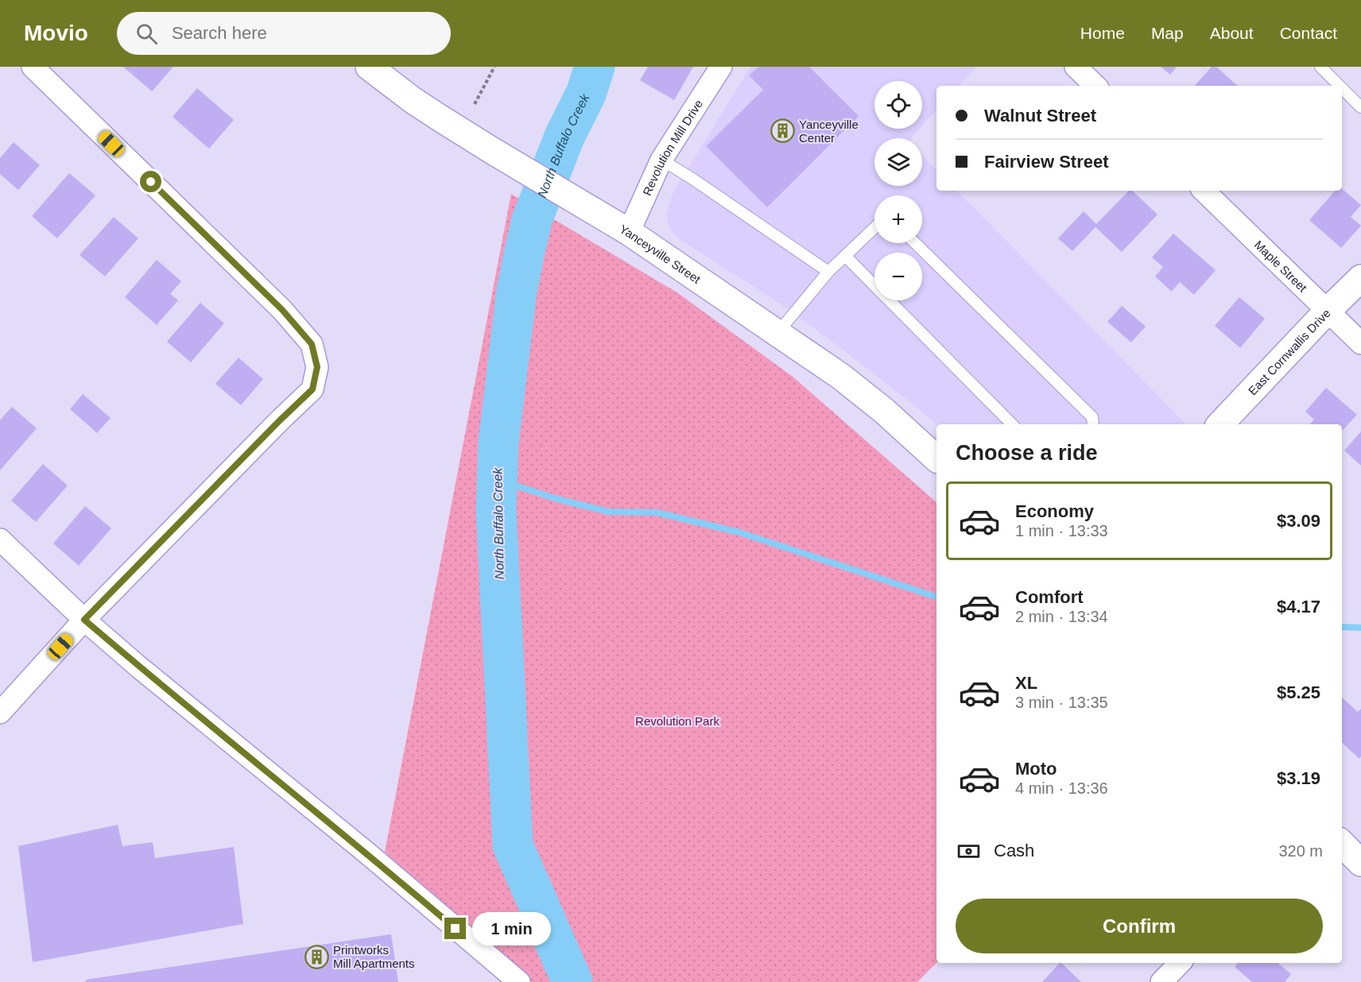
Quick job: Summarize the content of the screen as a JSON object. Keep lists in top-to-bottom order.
{
  "streets": {
    "main road": ["Yanceyville Street", "East Cornwallis Drive"],
    "street": ["Revolution Mill Drive", "Maple Street"]
  },
  "crossings": [
    ["Revolution Mill Drive", "Yanceyville Street"],
    ["Maple Street", "East Cornwallis Drive"]
  ],
  "water": ["North Buffalo Creek"],
  "parks": ["Revolution Park"],
  "places": {
    "building": ["Yanceyville Center", "Printworks Mill Apartments"]
  },
  "page": {
    "header": "Movio",
    "search": "Search here",
    "nav": [
      "Home",
      "Map",
      "About",
      "Contact"
    ],
    "map_buttons": ["+", "−"],
    "banner": ["Walnut Street", "Fairview Street"],
    "heading": "Choose a ride",
    "list": [
      {
        "name": "Economy",
        "note": "1 min · 13:33",
        "value": "$3.09"
      },
      {
        "name": "Comfort",
        "note": "2 min · 13:34",
        "value": "$4.17"
      },
      {
        "name": "XL",
        "note": "3 min · 13:35",
        "value": "$5.25"
      },
      {
        "name": "Moto",
        "note": "4 min · 13:36",
        "value": "$3.19"
      }
    ],
    "pay": ["Cash", "320 m"],
    "buttons": "Confirm",
    "bubble": "1 min"
  }
}
